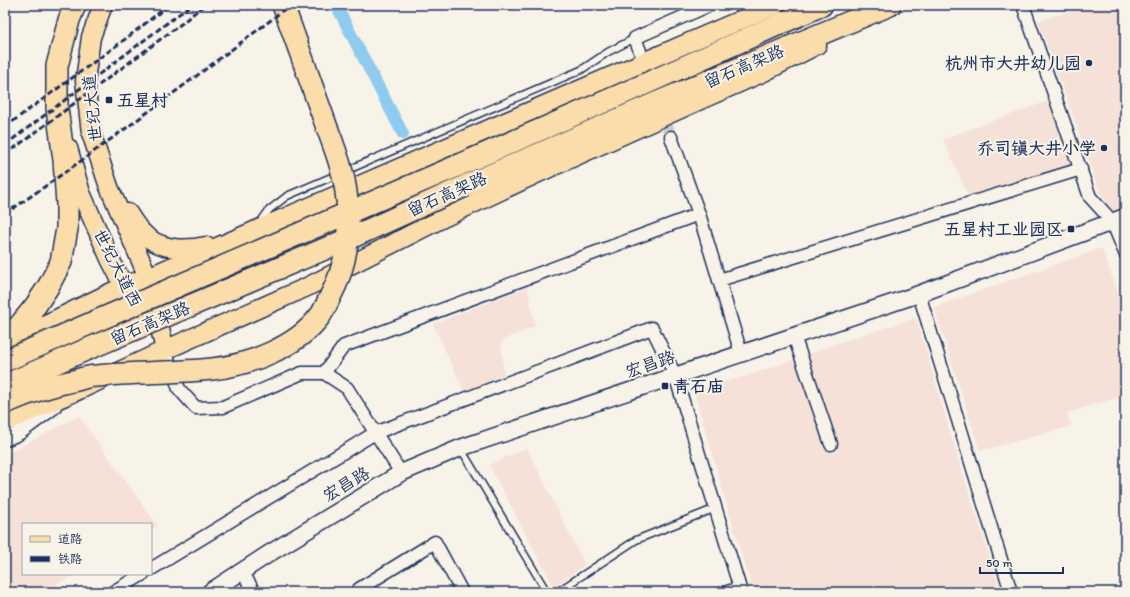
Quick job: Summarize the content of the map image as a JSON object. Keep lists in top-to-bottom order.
{
  "streets": {
    "highway": ["留石高架路"],
    "main road": ["世纪大道", "世纪大道西"],
    "street": ["宏昌路"]
  },
  "crossings": [
    ["世纪大道", "世纪大道西"]
  ],
  "places": {
    "other": ["杭州市大井幼儿园", "乔司镇大井小学"],
    "transit": ["五星村", "五星村工业园区", "青石庙"]
  },
  "legend": ["道路", "铁路"],
  "scale_bar": "50 m"
}
